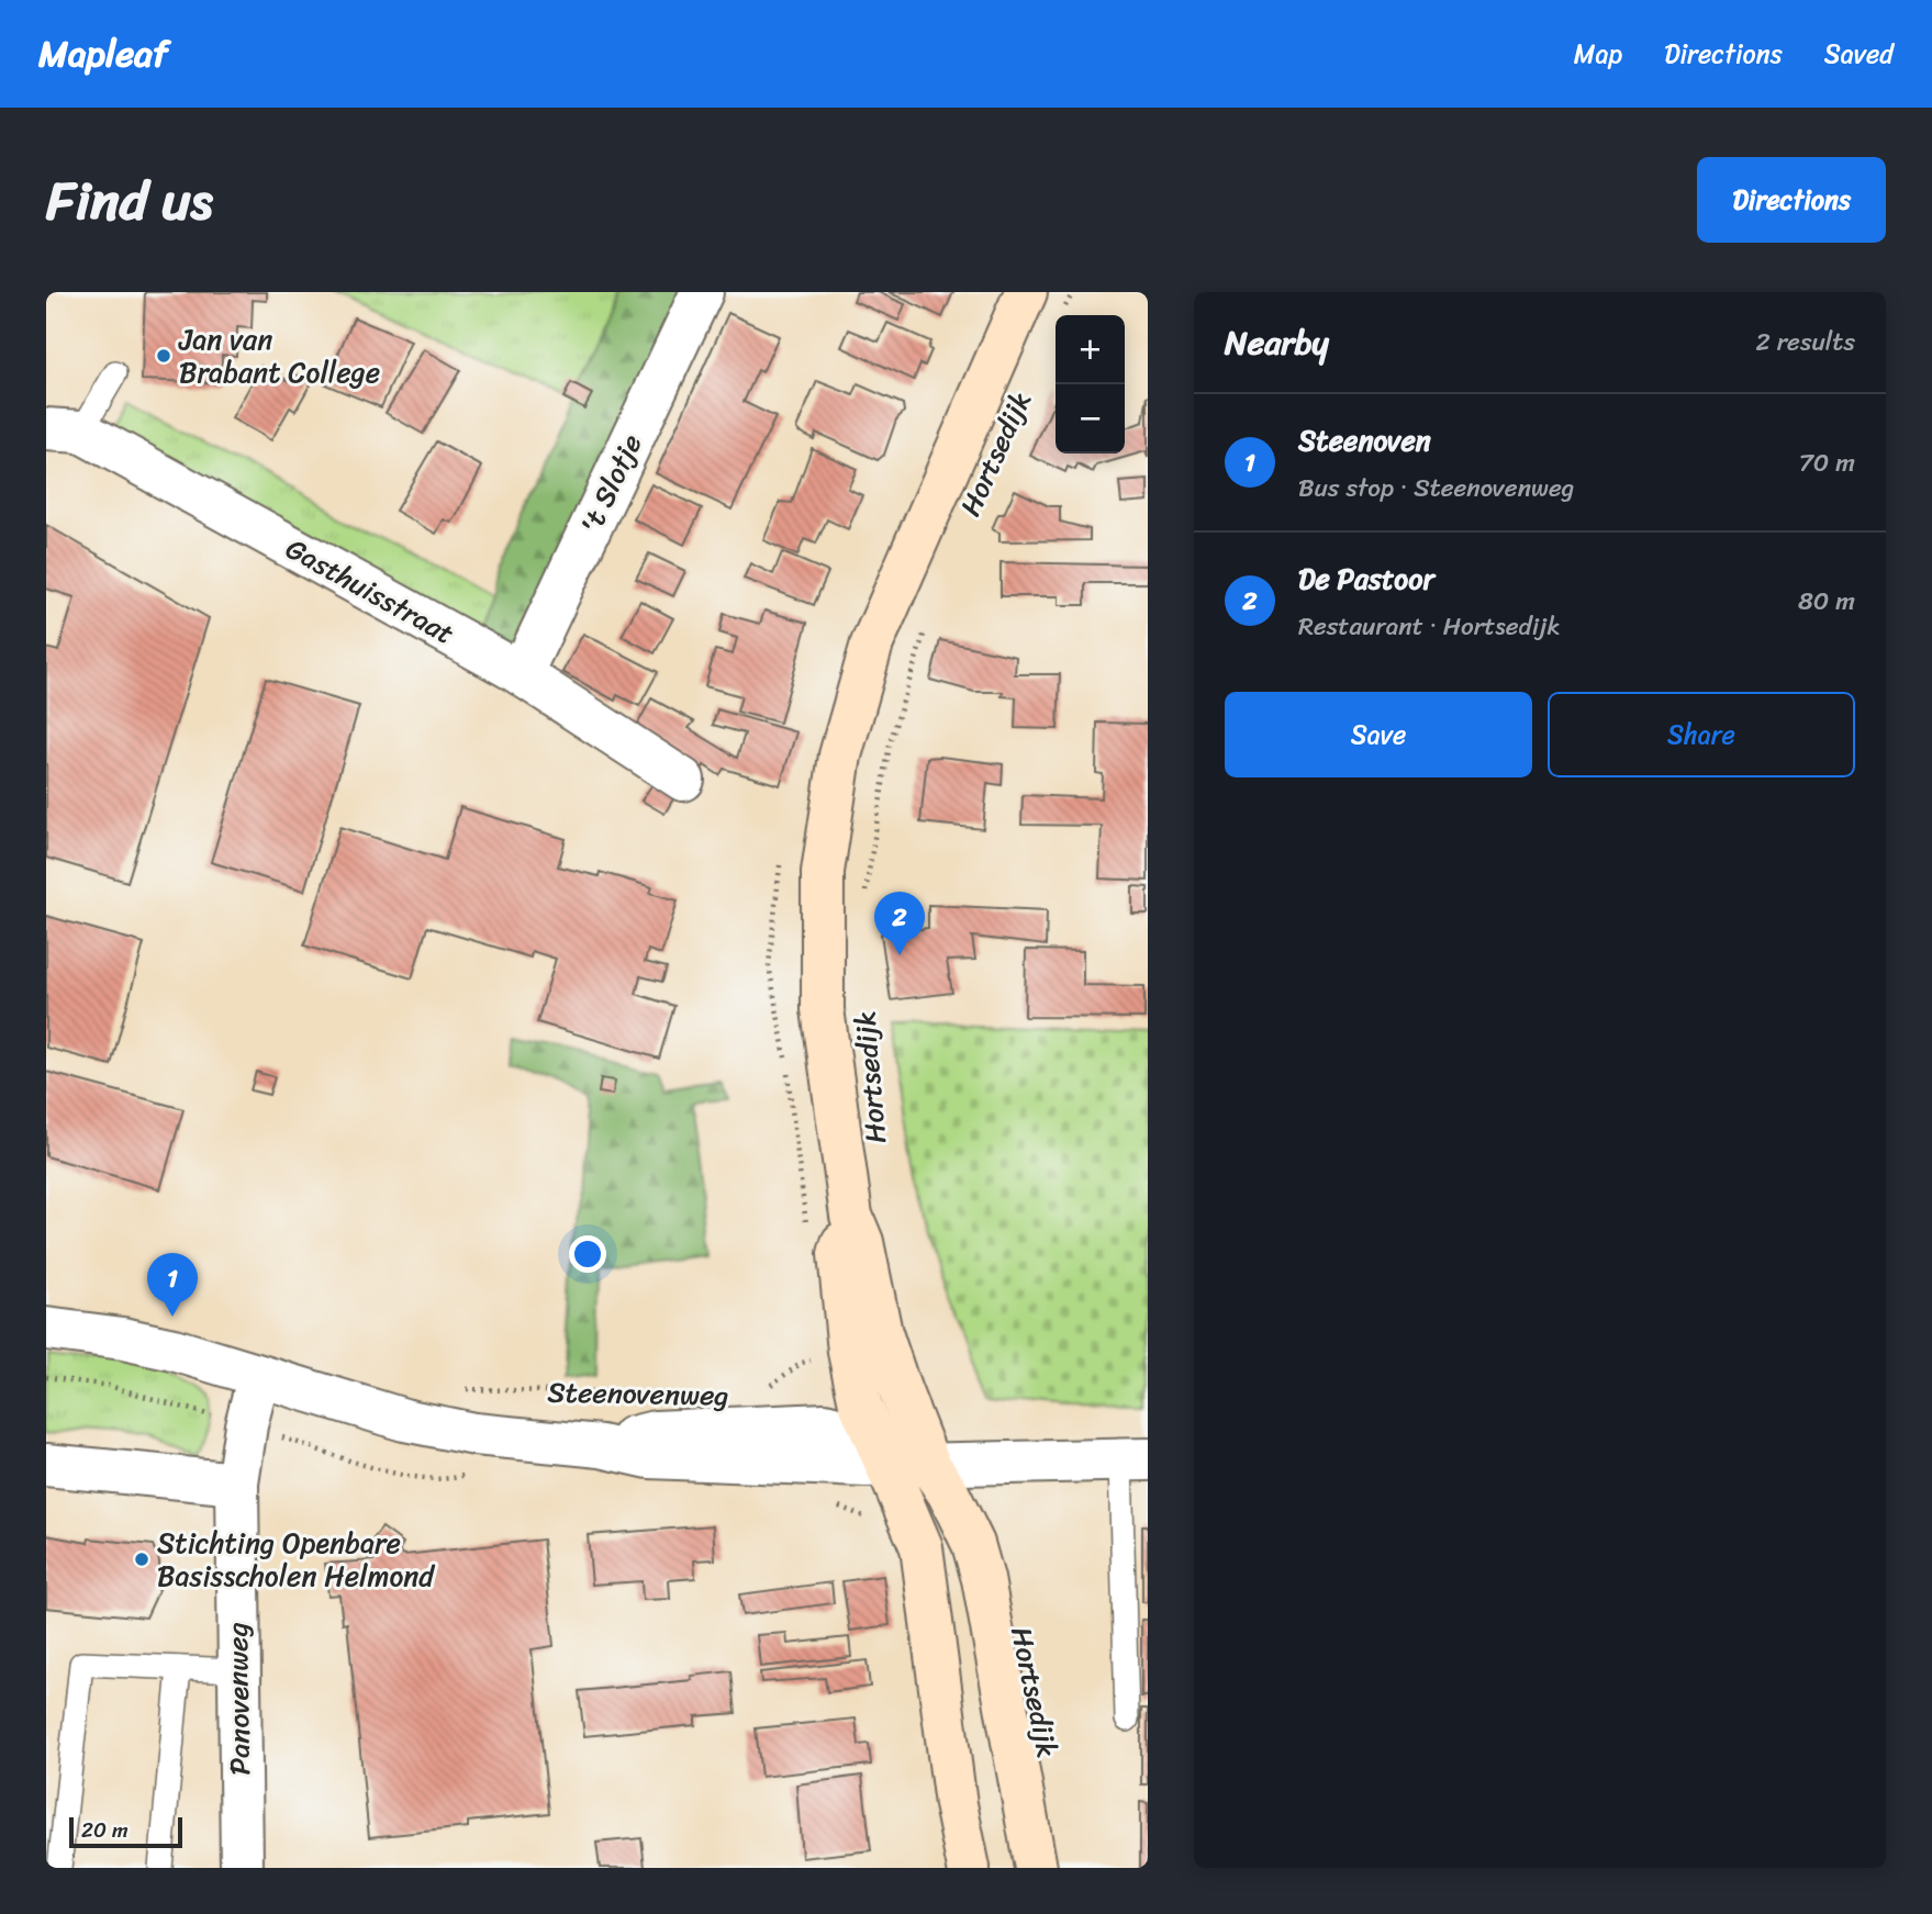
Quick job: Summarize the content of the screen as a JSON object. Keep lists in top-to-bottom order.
{
  "streets": {
    "street": [
      "Hortsedijk",
      "'t Slotje",
      "Gasthuisstraat",
      "Steenovenweg",
      "Panovenweg"
    ]
  },
  "crossings": [
    ["Hortsedijk", "Steenovenweg"],
    ["'t Slotje", "Gasthuisstraat"],
    ["Steenovenweg", "Panovenweg"]
  ],
  "places": ["Jan van Brabant College", "Stichting Openbare Basisscholen Helmond"],
  "scale_bar": "20 m",
  "page": {
    "header": "Mapleaf",
    "nav": ["Map", "Directions", "Saved"],
    "title": "Find us",
    "buttons": [
      "Directions",
      ["Save", "Share"]
    ],
    "heading": ["Nearby", "2 results"],
    "map_buttons": ["+", "−"],
    "list": [
      {
        "mark": "1",
        "name": "Steenoven",
        "note": "Bus stop · Steenovenweg",
        "value": "70 m"
      },
      {
        "mark": "2",
        "name": "De Pastoor",
        "note": "Restaurant · Hortsedijk",
        "value": "80 m"
      }
    ],
    "pins": ["2", "1"],
    "scale": "20 m"
  }
}
